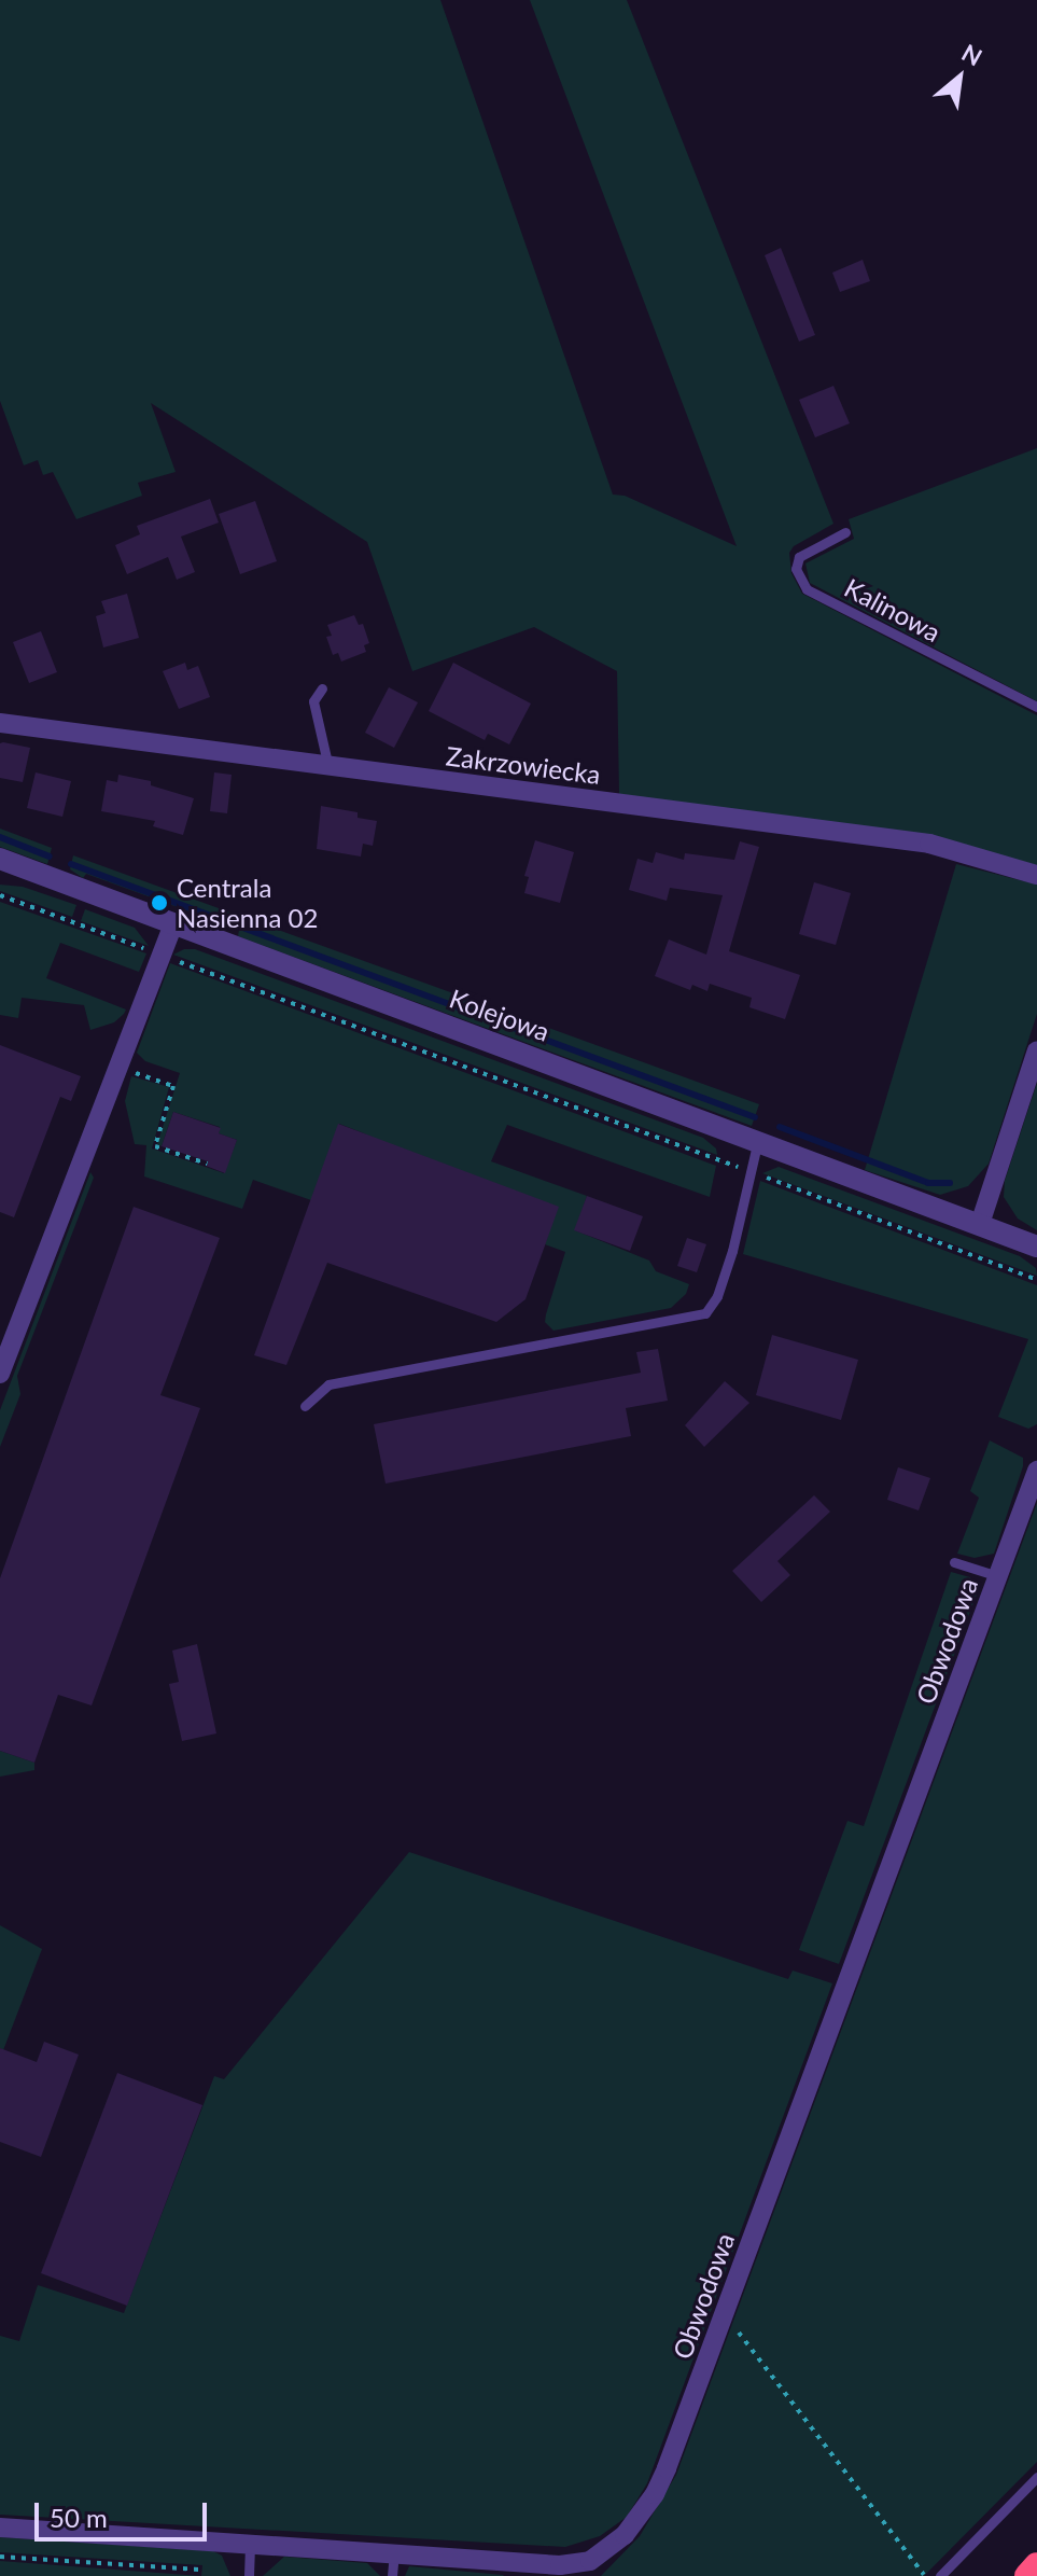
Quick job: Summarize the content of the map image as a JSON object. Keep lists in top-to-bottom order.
{
  "streets": {
    "street": ["Zakrzowiecka", "Kolejowa", "Obwodowa"],
    "lane": ["Kalinowa"]
  },
  "places": ["Centrala Nasienna 02"],
  "scale_bar": "50 m",
  "north": "top right"
}
